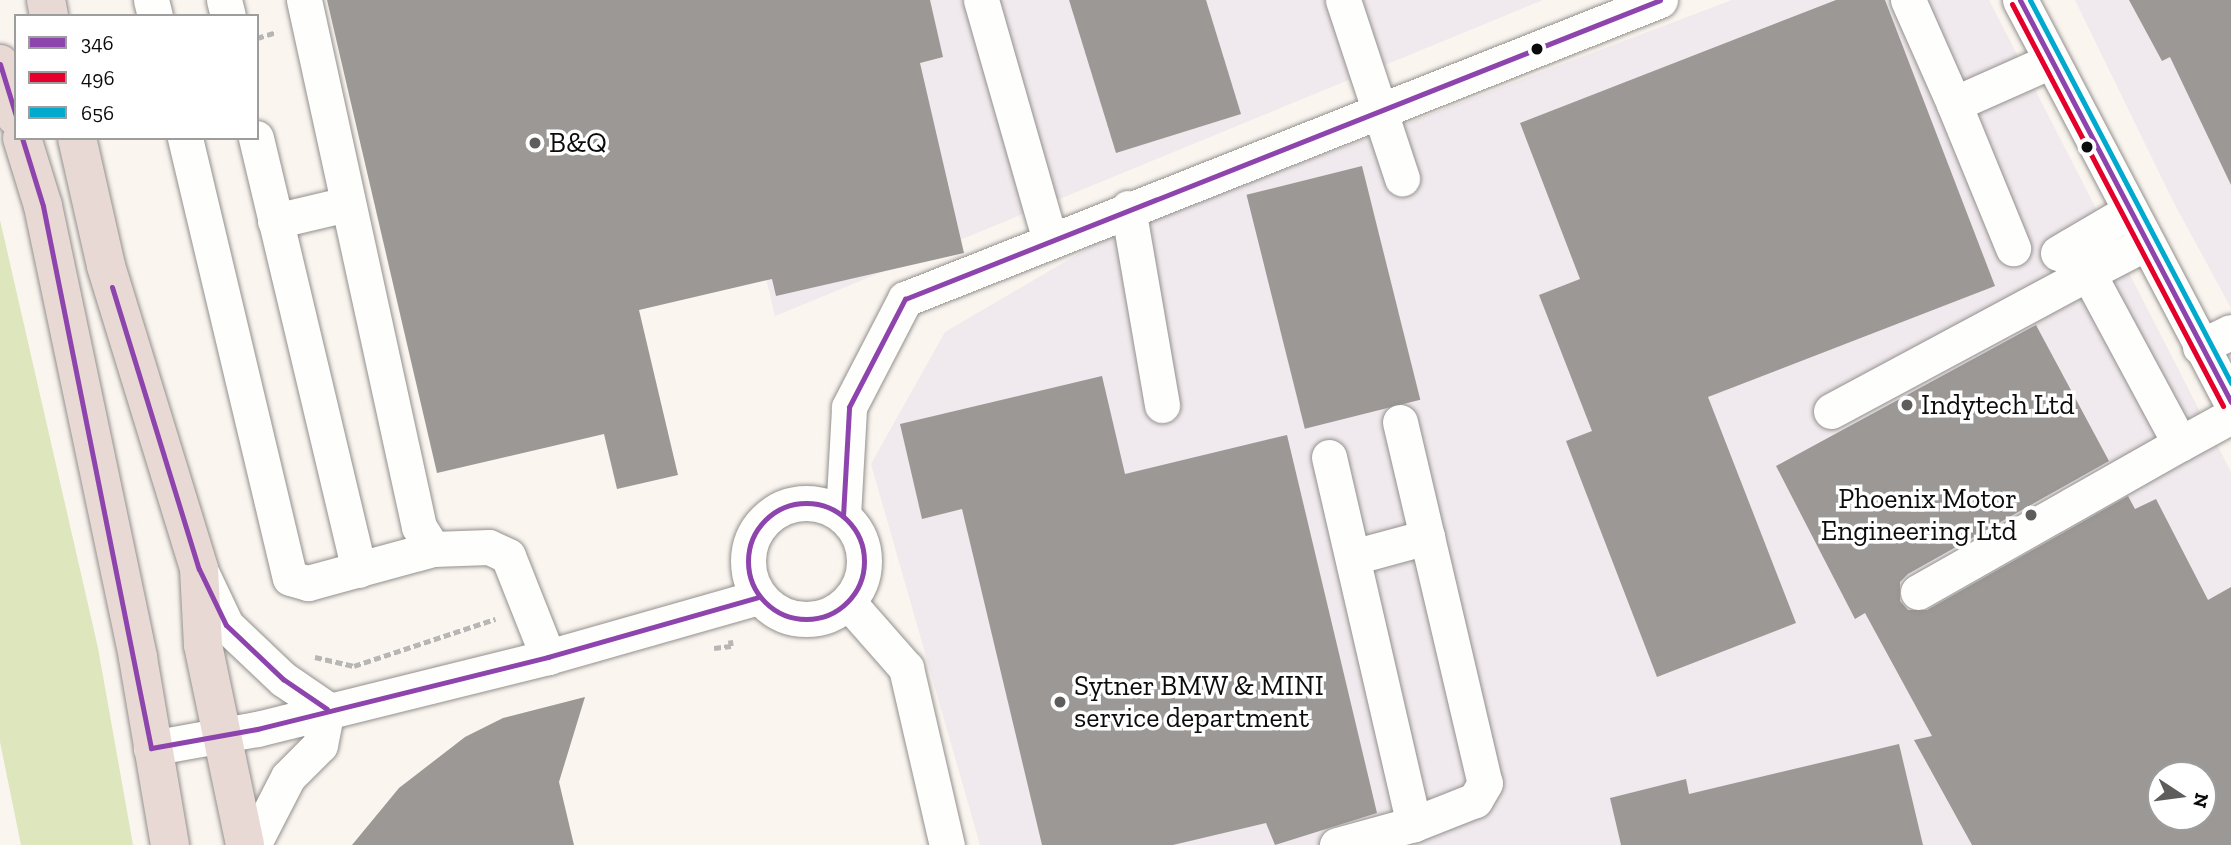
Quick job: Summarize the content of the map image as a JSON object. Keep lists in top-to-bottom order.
{
  "places": [
    "B&Q",
    "Indytech Ltd",
    "Phoenix Motor Engineering Ltd",
    "Sytner BMW & MINI service department"
  ],
  "lines": ["transit line 346", "transit line 656", "transit line 496"],
  "legend": ["346", "496", "656"],
  "north": "right"
}
